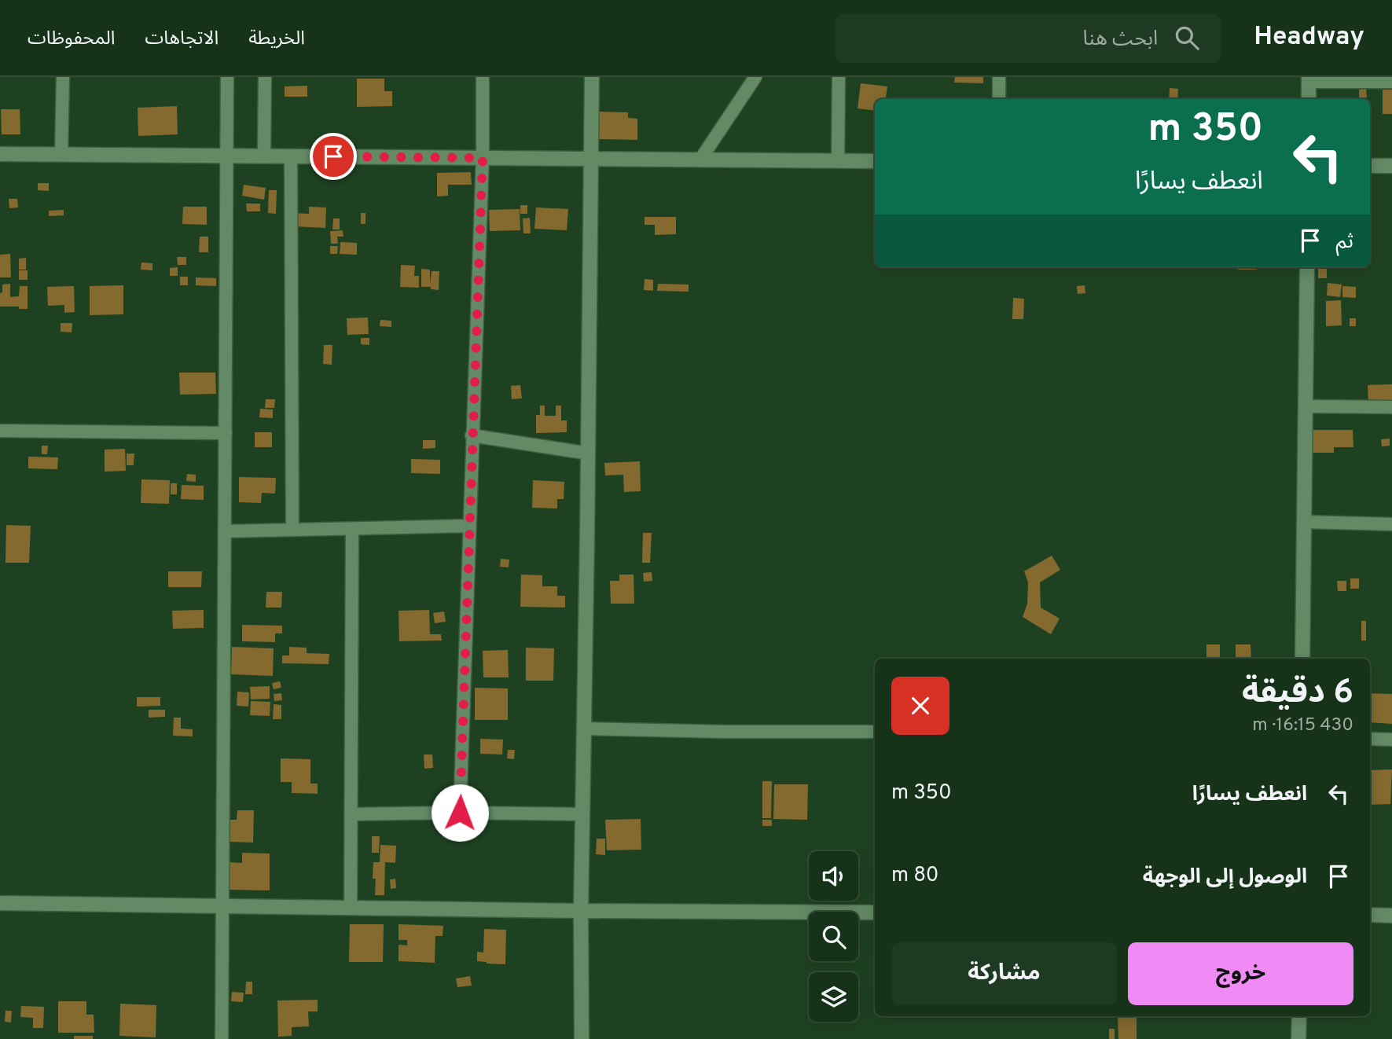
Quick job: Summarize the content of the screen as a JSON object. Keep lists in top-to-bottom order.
{
  "page": {
    "header": "Headway",
    "search": "ابحث هنا",
    "nav": ["الخريطة", "الاتجاهات", "المحفوظات"],
    "turn": ["350 m", "انعطف يسارًا"],
    "then": "ثم",
    "heading": ["6 دقيقة", "430 m · 16:15"],
    "list": [
      {
        "name": "انعطف يسارًا",
        "value": "350 m"
      },
      {
        "name": "الوصول إلى الوجهة",
        "value": "80 m"
      }
    ],
    "buttons": ["خروج", "مشاركة"]
  }
}
